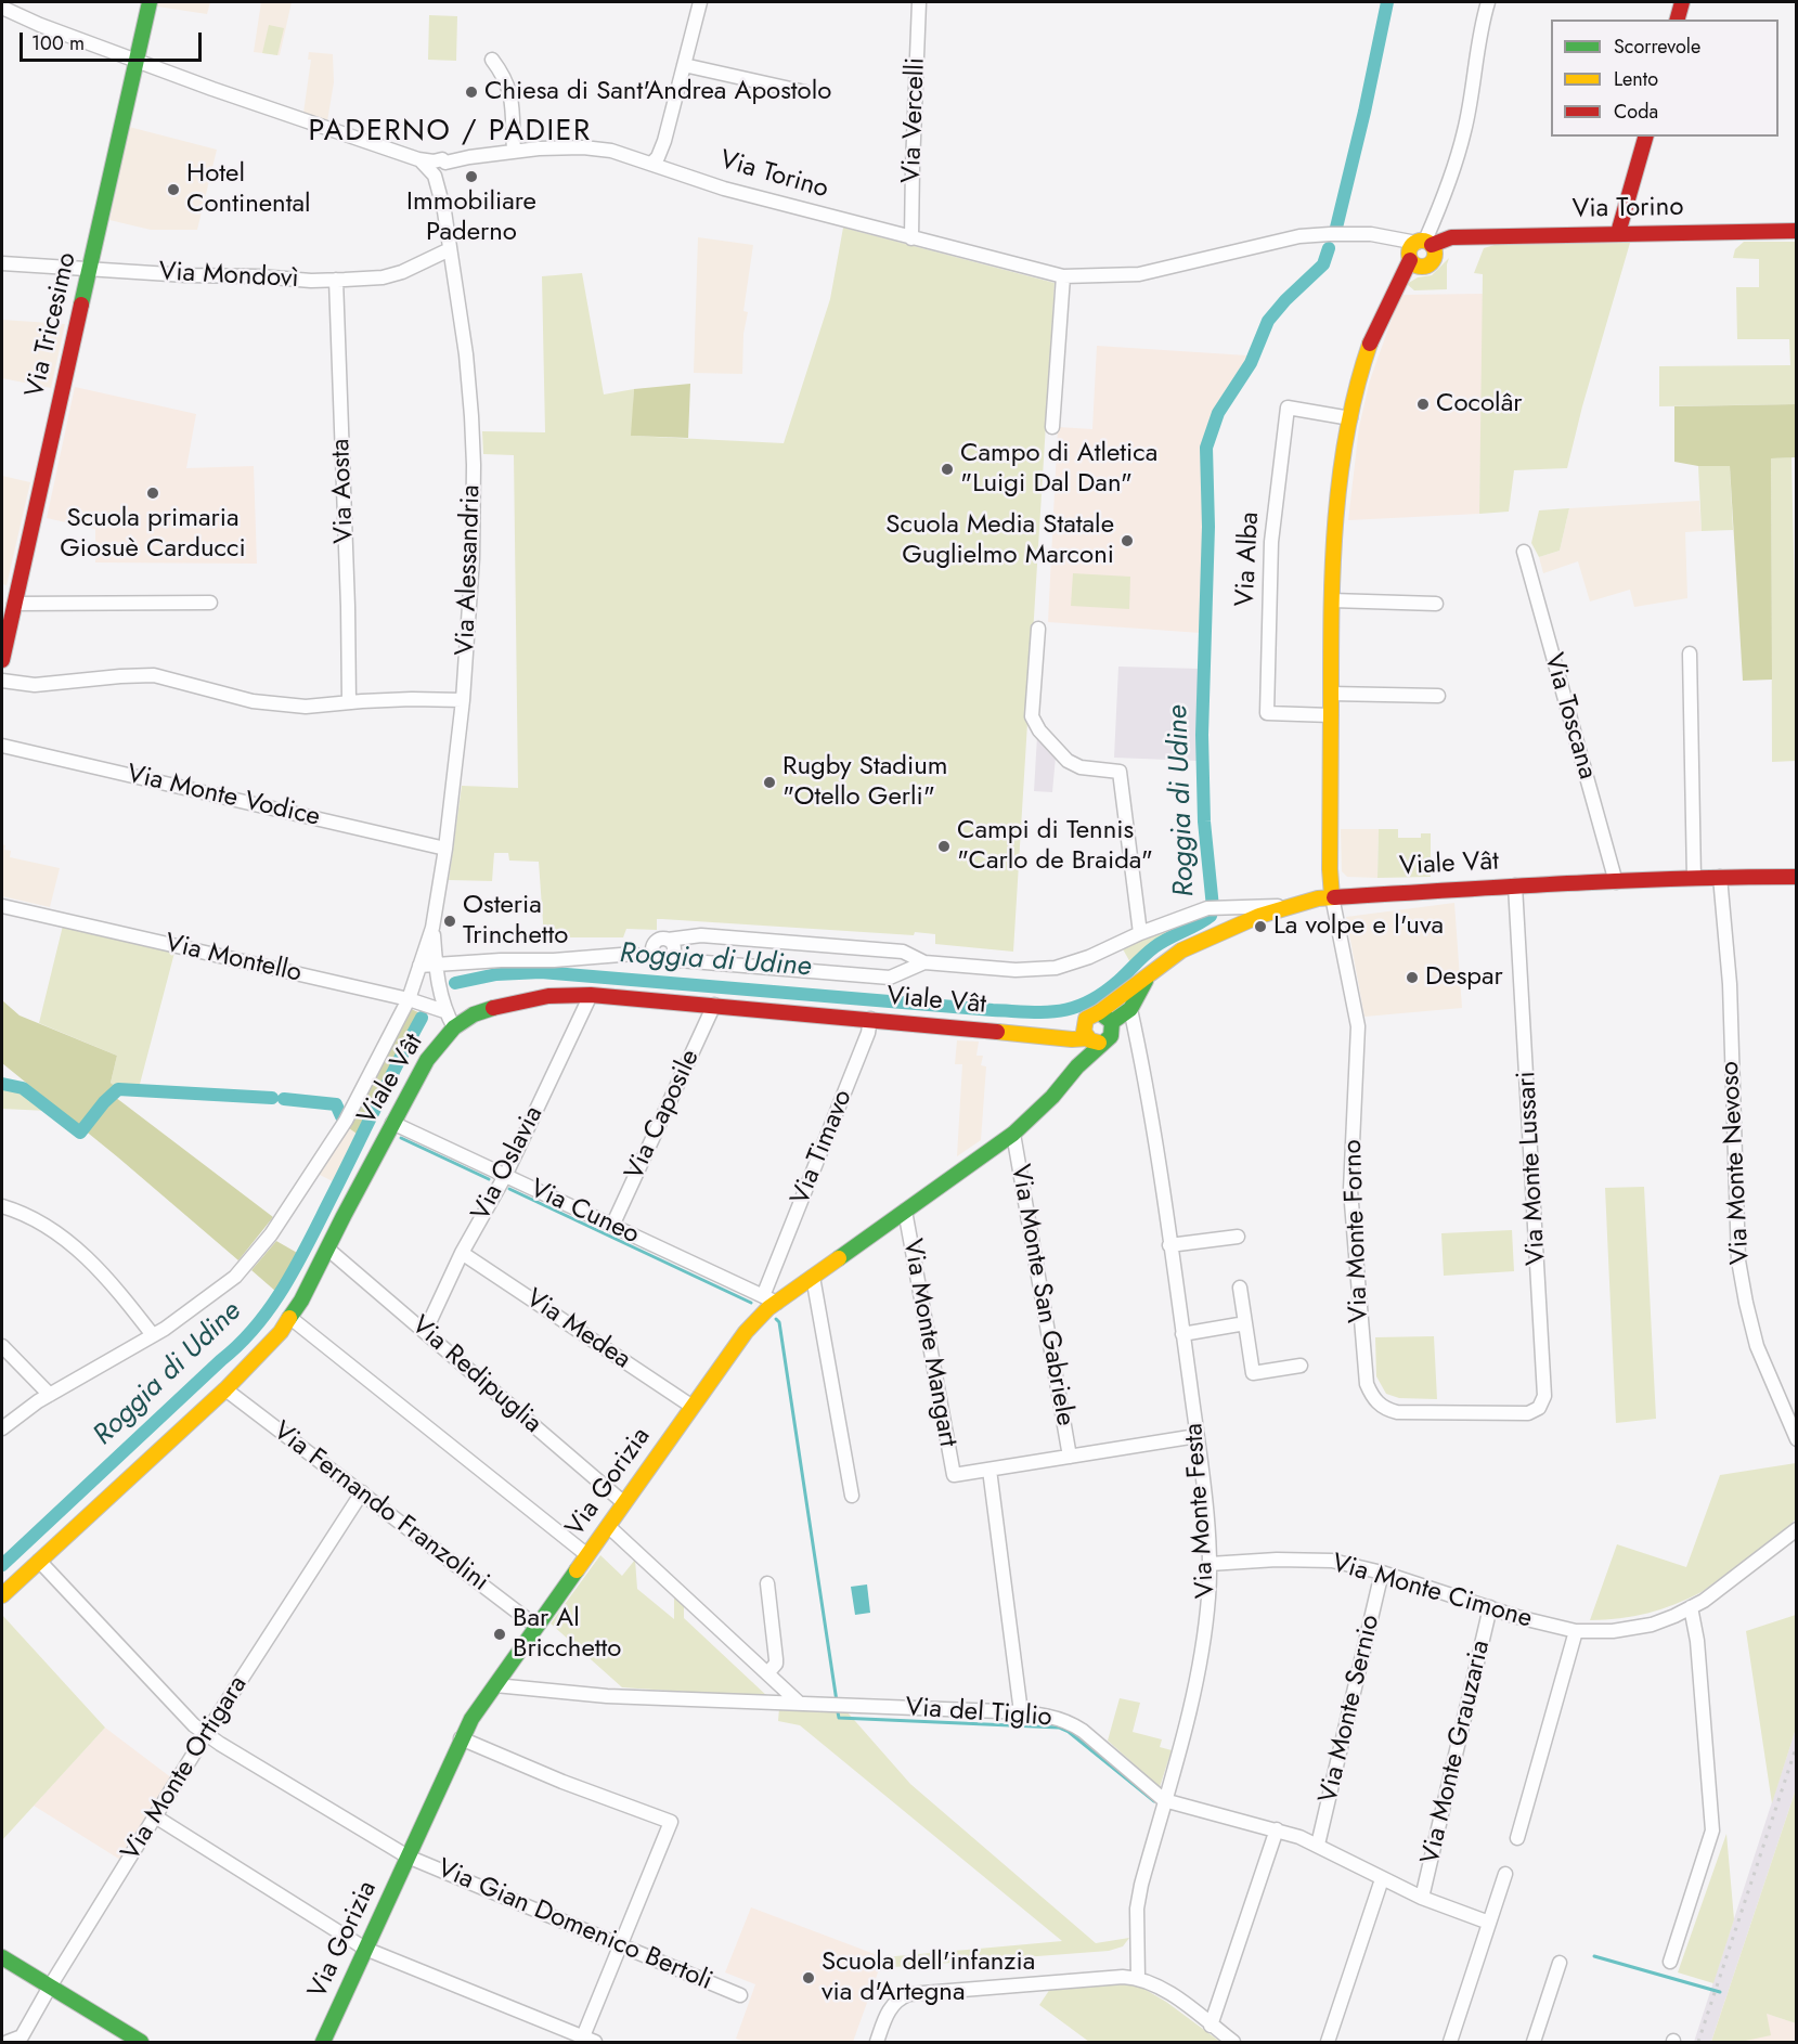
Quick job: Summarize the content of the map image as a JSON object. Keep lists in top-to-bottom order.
{
  "streets": {
    "main road": [
      "Via Torino",
      "Via Tricesimo",
      "Viale Vât",
      "Via Gorizia"
    ],
    "street": [
      "Via Vercelli",
      "Via Mondovì",
      "Via Aosta",
      "Via Alba",
      "Via Alessandria",
      "Via Toscana",
      "Via Monte Vodice",
      "Via Montello",
      "Via Caposile",
      "Via Timavo",
      "Via Monte Nevoso",
      "Via Oslavia",
      "Via Monte Lussari",
      "Via Cuneo",
      "Via Monte Forno",
      "Via Monte San Gabriele",
      "Via Medea",
      "Via Monte Mangart",
      "Via Redipuglia",
      "Via Fernando Franzolini",
      "Via Monte Festa",
      "Via Monte Cimone",
      "Via Monte Sernio",
      "Via del Tiglio",
      "Via Monte Grauzaria",
      "Via Monte Ortigara",
      "Via Gian Domenico Bertoli"
    ]
  },
  "crossings": [
    ["Via Vercelli", "Via Torino"],
    ["Via Torino", "Via Alessandria"],
    ["Via Mondovì", "Via Tricesimo"],
    ["Via Mondovì", "Via Aosta"],
    ["Via Mondovì", "Via Alessandria"],
    ["Via Alessandria", "Via Monte Vodice"],
    ["Via Alessandria", "Via Montello"],
    ["Via Toscana", "Viale Vât"],
    ["Viale Vât", "Via Caposile"],
    ["Viale Vât", "Via Timavo"],
    ["Viale Vât", "Via Monte Nevoso"],
    ["Viale Vât", "Via Oslavia"],
    ["Viale Vât", "Via Monte Lussari"],
    ["Viale Vât", "Via Cuneo"],
    ["Viale Vât", "Via Monte Forno"],
    ["Viale Vât", "Via Redipuglia"],
    ["Viale Vât", "Via Gorizia"],
    ["Viale Vât", "Via Fernando Franzolini"],
    ["Viale Vât", "Via Monte Festa"],
    ["Viale Vât", "Via Gian Domenico Bertoli"],
    ["Via Caposile", "Via Cuneo"],
    ["Via Timavo", "Via Cuneo"],
    ["Via Oslavia", "Via Cuneo"],
    ["Via Oslavia", "Via Medea"],
    ["Via Oslavia", "Via Redipuglia"],
    ["Via Monte Lussari", "Via Monte Forno"],
    ["Via Cuneo", "Via Gorizia"],
    ["Via Monte San Gabriele", "Via Gorizia"],
    ["Via Medea", "Via Gorizia"],
    ["Via Monte Mangart", "Via Gorizia"],
    ["Via Redipuglia", "Via Gorizia"],
    ["Via Gorizia", "Via Fernando Franzolini"],
    ["Via Gorizia", "Via del Tiglio"],
    ["Via Gorizia", "Via Gian Domenico Bertoli"],
    ["Via Fernando Franzolini", "Via Monte Ortigara"],
    ["Via Monte Festa", "Via Monte Cimone"],
    ["Via Monte Festa", "Via del Tiglio"],
    ["Via Monte Cimone", "Via Monte Sernio"],
    ["Via Monte Cimone", "Via Monte Grauzaria"],
    ["Via Monte Sernio", "Via del Tiglio"],
    ["Via del Tiglio", "Via Monte Grauzaria"],
    ["Via Monte Ortigara", "Via Gian Domenico Bertoli"]
  ],
  "districts": ["PADERNO / PADIER"],
  "water": ["Roggia di Udine"],
  "places": [
    "Chiesa di Sant'Andrea Apostolo",
    "Immobiliare Paderno",
    "Hotel Continental",
    "Cocolâr",
    "Campo di Atletica \"Luigi Dal Dan\"",
    "Scuola primaria Giosuè Carducci",
    "Scuola Media Statale Guglielmo Marconi",
    "Rugby Stadium \"Otello Gerli\"",
    "Campi di Tennis \"Carlo de Braida\"",
    "Osteria Trinchetto",
    "La volpe e l'uva",
    "Despar",
    "Bar Al Bricchetto",
    "Scuola dell'infanzia via d'Artegna"
  ],
  "legend": ["Scorrevole", "Lento", "Coda"],
  "scale_bar": "100 m"
}
